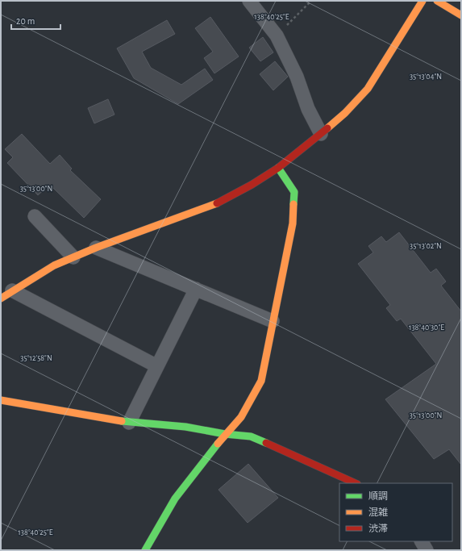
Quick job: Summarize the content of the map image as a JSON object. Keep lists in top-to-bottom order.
{
  "legend": ["順調", "混雑", "渋滞"],
  "scale_bar": "20 m",
  "coordinates": [
    "138°40'25\"E",
    "35°13'04\"N",
    "35°13'00\"N",
    "35°13'02\"N",
    "138°40'30\"E",
    "35°12'58\"N"
  ]
}
